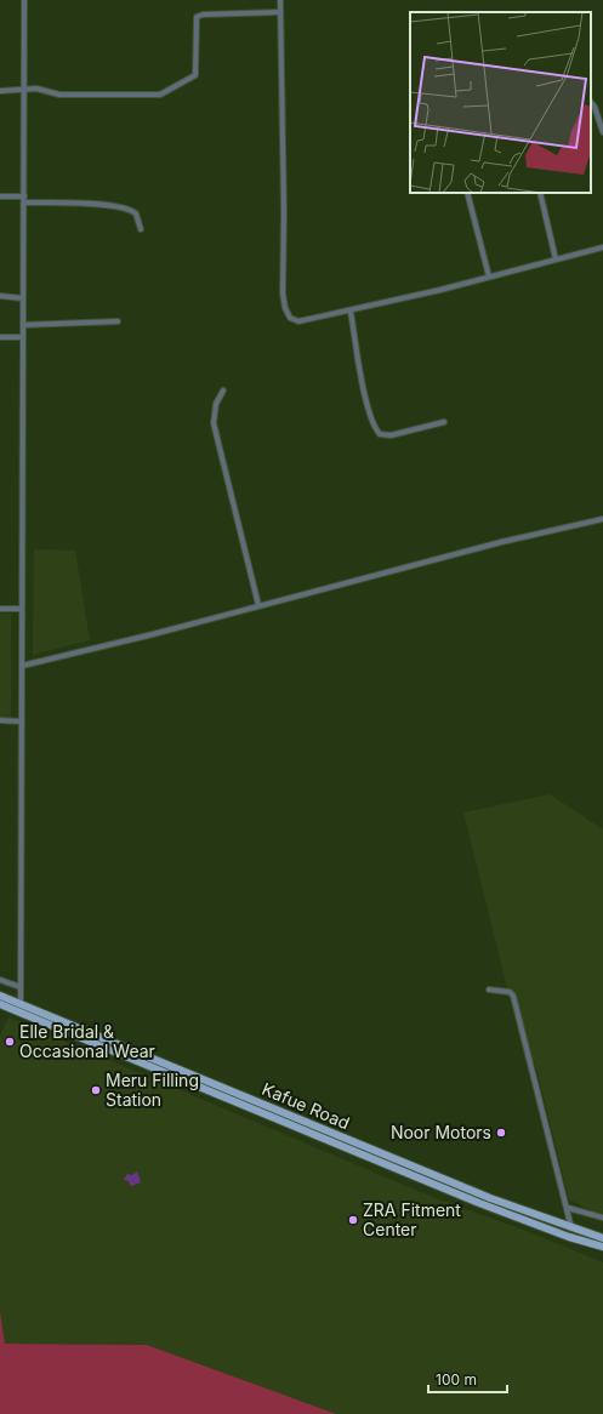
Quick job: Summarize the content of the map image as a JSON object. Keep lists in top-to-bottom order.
{
  "streets": {
    "main road": ["Kafue Road"]
  },
  "places": [
    "Elle Bridal & Occasional Wear",
    "Meru Filling Station",
    "Noor Motors",
    "ZRA Fitment Center"
  ],
  "scale_bar": "100 m"
}
